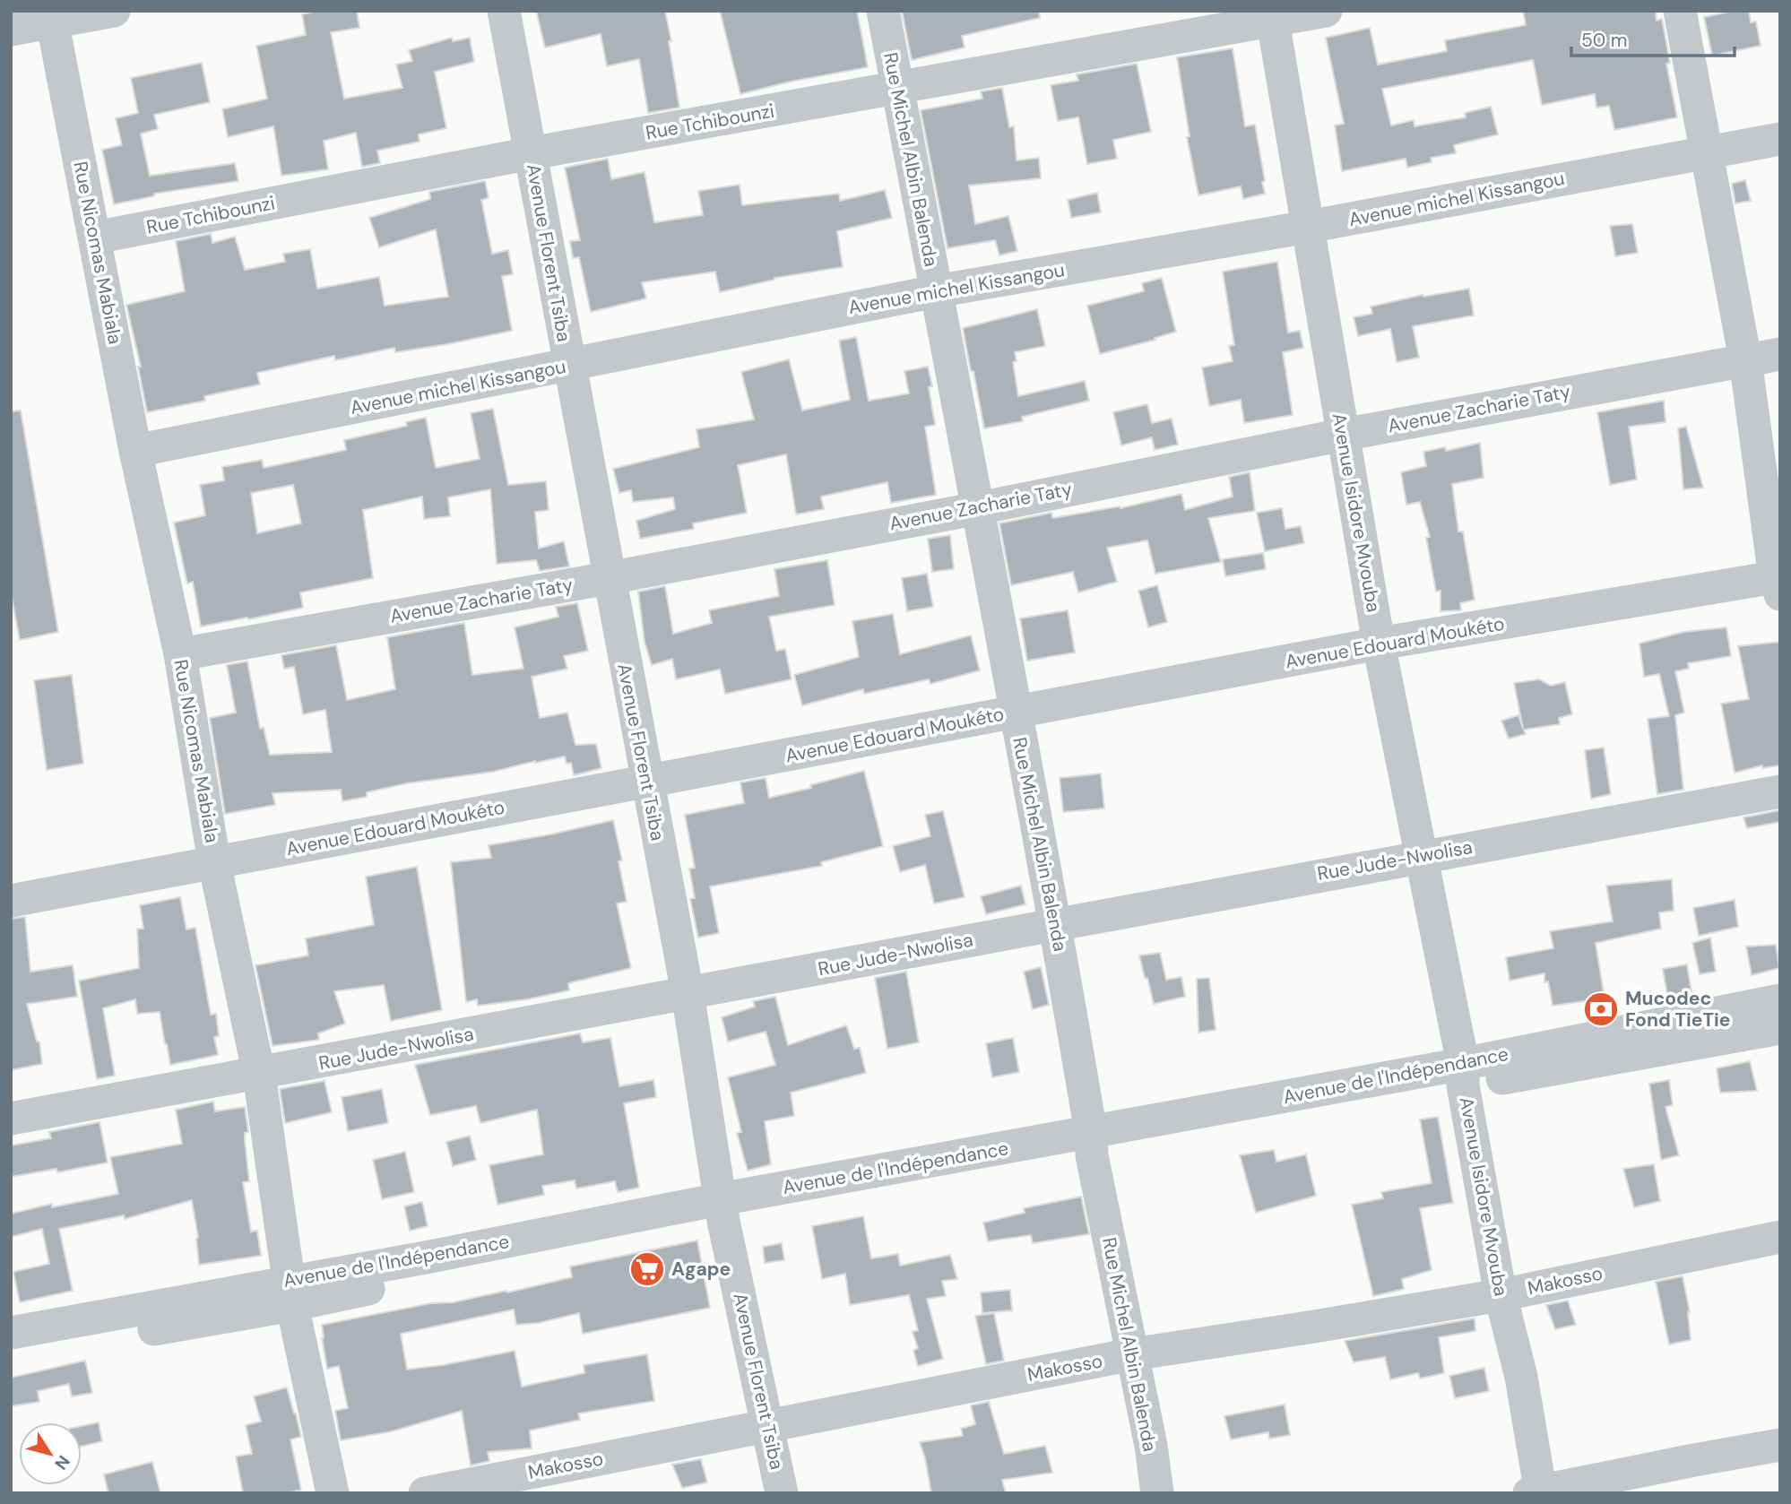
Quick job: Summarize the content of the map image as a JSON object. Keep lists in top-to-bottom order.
{
  "streets": {
    "street": [
      "Rue Tchibounzi",
      "Rue Michel Albin Balenda",
      "Avenue michel Kissangou",
      "Rue Nicomas Mabiala",
      "Avenue Florent Tsiba",
      "Avenue Zacharie Taty",
      "Avenue Isidore Mvouba",
      "Avenue Edouard Moukéto",
      "Rue Jude-Nwolisa",
      "Avenue de l'Indépendance",
      "Makosso"
    ]
  },
  "crossings": [
    ["Rue Tchibounzi", "Rue Michel Albin Balenda"],
    ["Rue Tchibounzi", "Rue Nicomas Mabiala"],
    ["Rue Tchibounzi", "Avenue Florent Tsiba"],
    ["Rue Tchibounzi", "Avenue Isidore Mvouba"],
    ["Rue Michel Albin Balenda", "Avenue michel Kissangou"],
    ["Rue Michel Albin Balenda", "Avenue Zacharie Taty"],
    ["Rue Michel Albin Balenda", "Avenue Edouard Moukéto"],
    ["Rue Michel Albin Balenda", "Rue Jude-Nwolisa"],
    ["Rue Michel Albin Balenda", "Avenue de l'Indépendance"],
    ["Rue Michel Albin Balenda", "Makosso"],
    ["Avenue michel Kissangou", "Rue Nicomas Mabiala"],
    ["Avenue michel Kissangou", "Avenue Florent Tsiba"],
    ["Avenue michel Kissangou", "Avenue Isidore Mvouba"],
    ["Rue Nicomas Mabiala", "Avenue Zacharie Taty"],
    ["Rue Nicomas Mabiala", "Avenue Edouard Moukéto"],
    ["Rue Nicomas Mabiala", "Rue Jude-Nwolisa"],
    ["Rue Nicomas Mabiala", "Avenue de l'Indépendance"],
    ["Avenue Florent Tsiba", "Avenue Zacharie Taty"],
    ["Avenue Florent Tsiba", "Avenue Edouard Moukéto"],
    ["Avenue Florent Tsiba", "Rue Jude-Nwolisa"],
    ["Avenue Florent Tsiba", "Avenue de l'Indépendance"],
    ["Avenue Florent Tsiba", "Makosso"],
    ["Avenue Zacharie Taty", "Avenue Isidore Mvouba"],
    ["Avenue Isidore Mvouba", "Avenue Edouard Moukéto"],
    ["Avenue Isidore Mvouba", "Rue Jude-Nwolisa"],
    ["Avenue Isidore Mvouba", "Avenue de l'Indépendance"],
    ["Avenue Isidore Mvouba", "Makosso"]
  ],
  "places": {
    "bank": ["Mucodec Fond TieTie"],
    "supermarket": ["Agape"]
  },
  "scale_bar": "50 m",
  "north": "bottom right"
}
